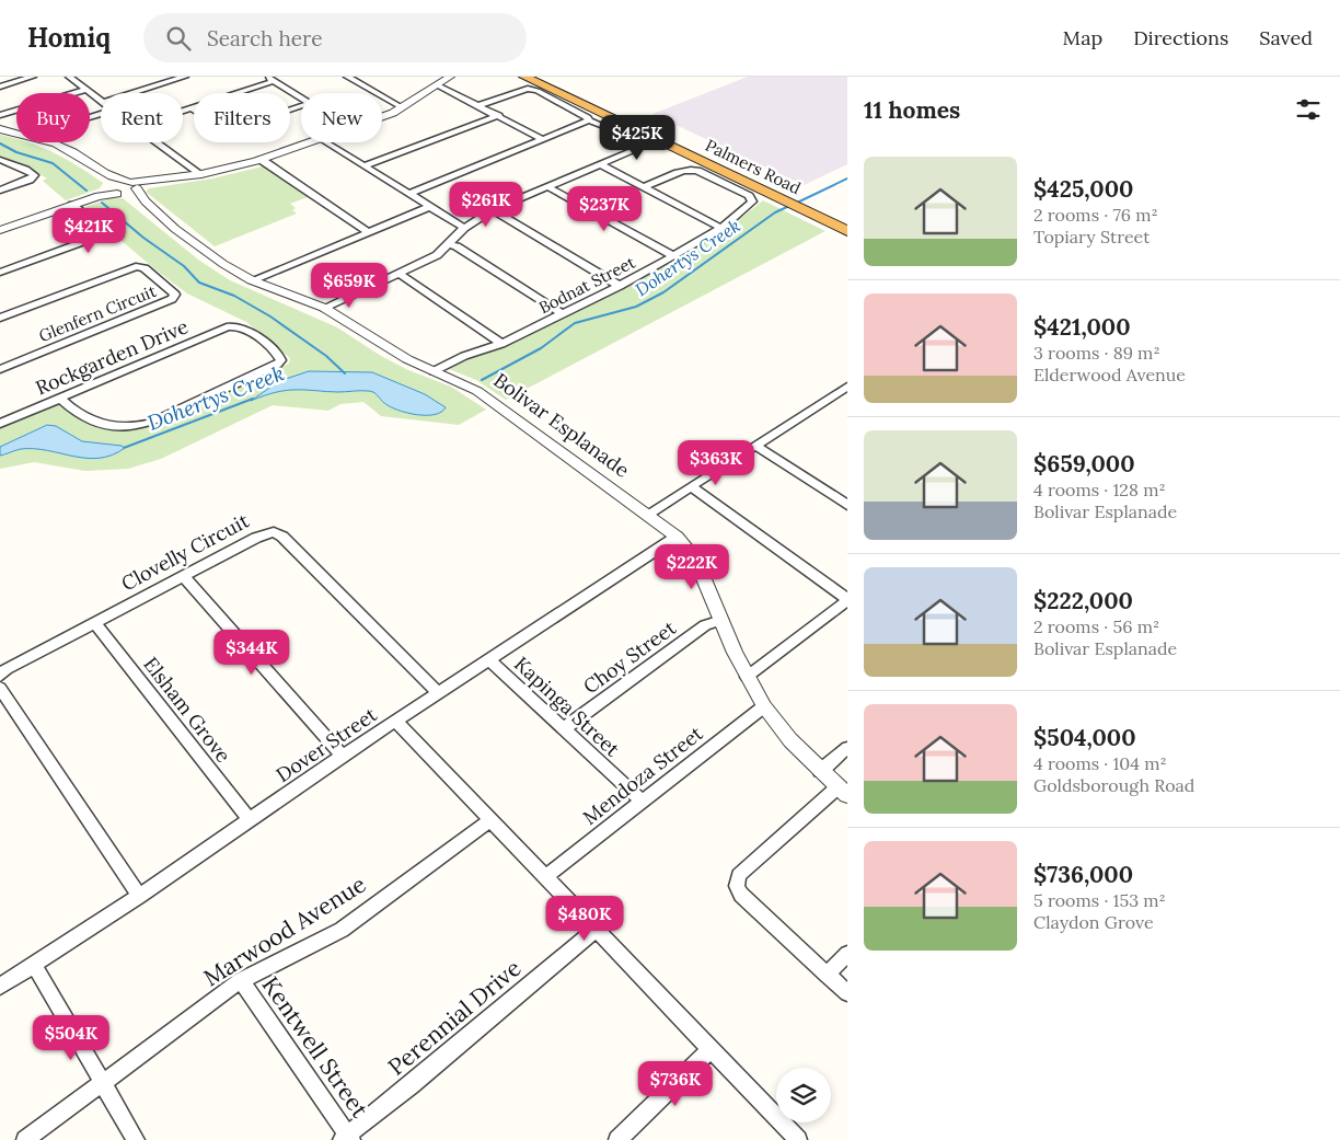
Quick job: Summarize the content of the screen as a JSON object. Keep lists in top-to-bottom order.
{
  "streets": {
    "highway": ["Palmers Road"],
    "street": [
      "Bodnat Street",
      "Glenfern Circuit",
      "Rockgarden Drive",
      "Bolivar Esplanade",
      "Clovelly Circuit",
      "Choy Street",
      "Kapinga Street",
      "Elsham Grove",
      "Dover Street",
      "Mendoza Street",
      "Marwood Avenue",
      "Perennial Drive",
      "Kentwell Street"
    ]
  },
  "crossings": [
    ["Bodnat Street", "Bolivar Esplanade"],
    ["Bolivar Esplanade", "Choy Street"],
    ["Bolivar Esplanade", "Dover Street"],
    ["Bolivar Esplanade", "Mendoza Street"],
    ["Clovelly Circuit", "Elsham Grove"],
    ["Clovelly Circuit", "Dover Street"],
    ["Choy Street", "Kapinga Street"],
    ["Kapinga Street", "Dover Street"],
    ["Kapinga Street", "Mendoza Street"],
    ["Elsham Grove", "Dover Street"],
    ["Marwood Avenue", "Kentwell Street"],
    ["Perennial Drive", "Kentwell Street"]
  ],
  "water": ["Dohertys Creek"],
  "page": {
    "header": "Homiq",
    "search": "Search here",
    "nav": ["Map", "Directions", "Saved"],
    "heading": "11 homes",
    "chip": [
      "Buy",
      "Rent",
      "Filters",
      "New"
    ],
    "price": [
      "$425K",
      "$261K",
      "$237K",
      "$421K",
      "$659K",
      "$363K",
      "$222K",
      "$344K",
      "$480K",
      "$504K",
      "$736K"
    ],
    "list": [
      {
        "name": "$425,000",
        "note": "2 rooms · 76 m² · Topiary Street"
      },
      {
        "name": "$421,000",
        "note": "3 rooms · 89 m² · Elderwood Avenue"
      },
      {
        "name": "$659,000",
        "note": "4 rooms · 128 m² · Bolivar Esplanade"
      },
      {
        "name": "$222,000",
        "note": "2 rooms · 56 m² · Bolivar Esplanade"
      },
      {
        "name": "$504,000",
        "note": "4 rooms · 104 m² · Goldsborough Road"
      },
      {
        "name": "$736,000",
        "note": "5 rooms · 153 m² · Claydon Grove"
      }
    ]
  }
}
